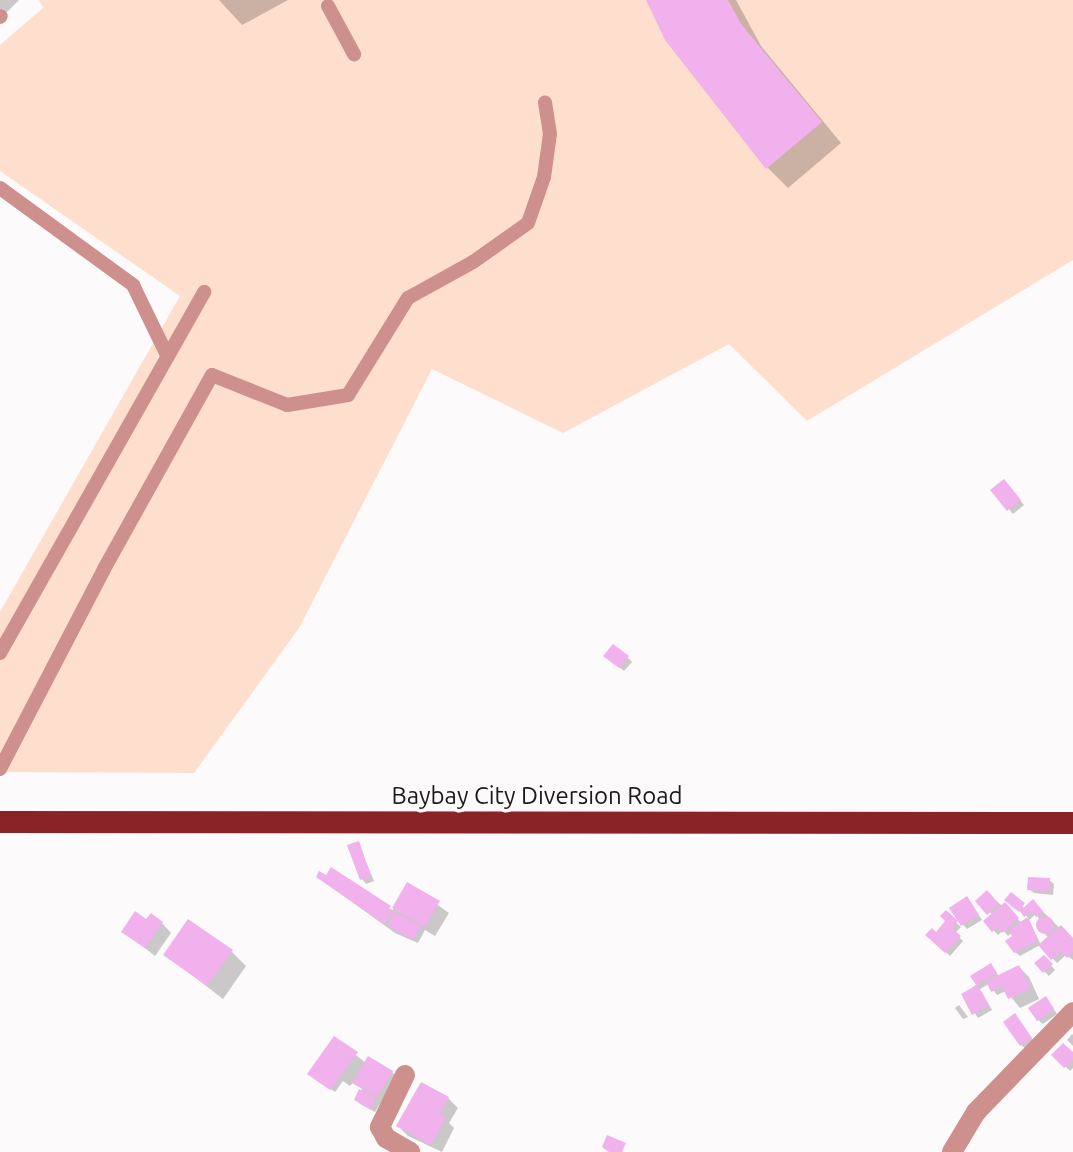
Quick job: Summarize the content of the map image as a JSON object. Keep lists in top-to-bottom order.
{
  "streets": {
    "highway": ["Baybay City Diversion Road"]
  }
}
